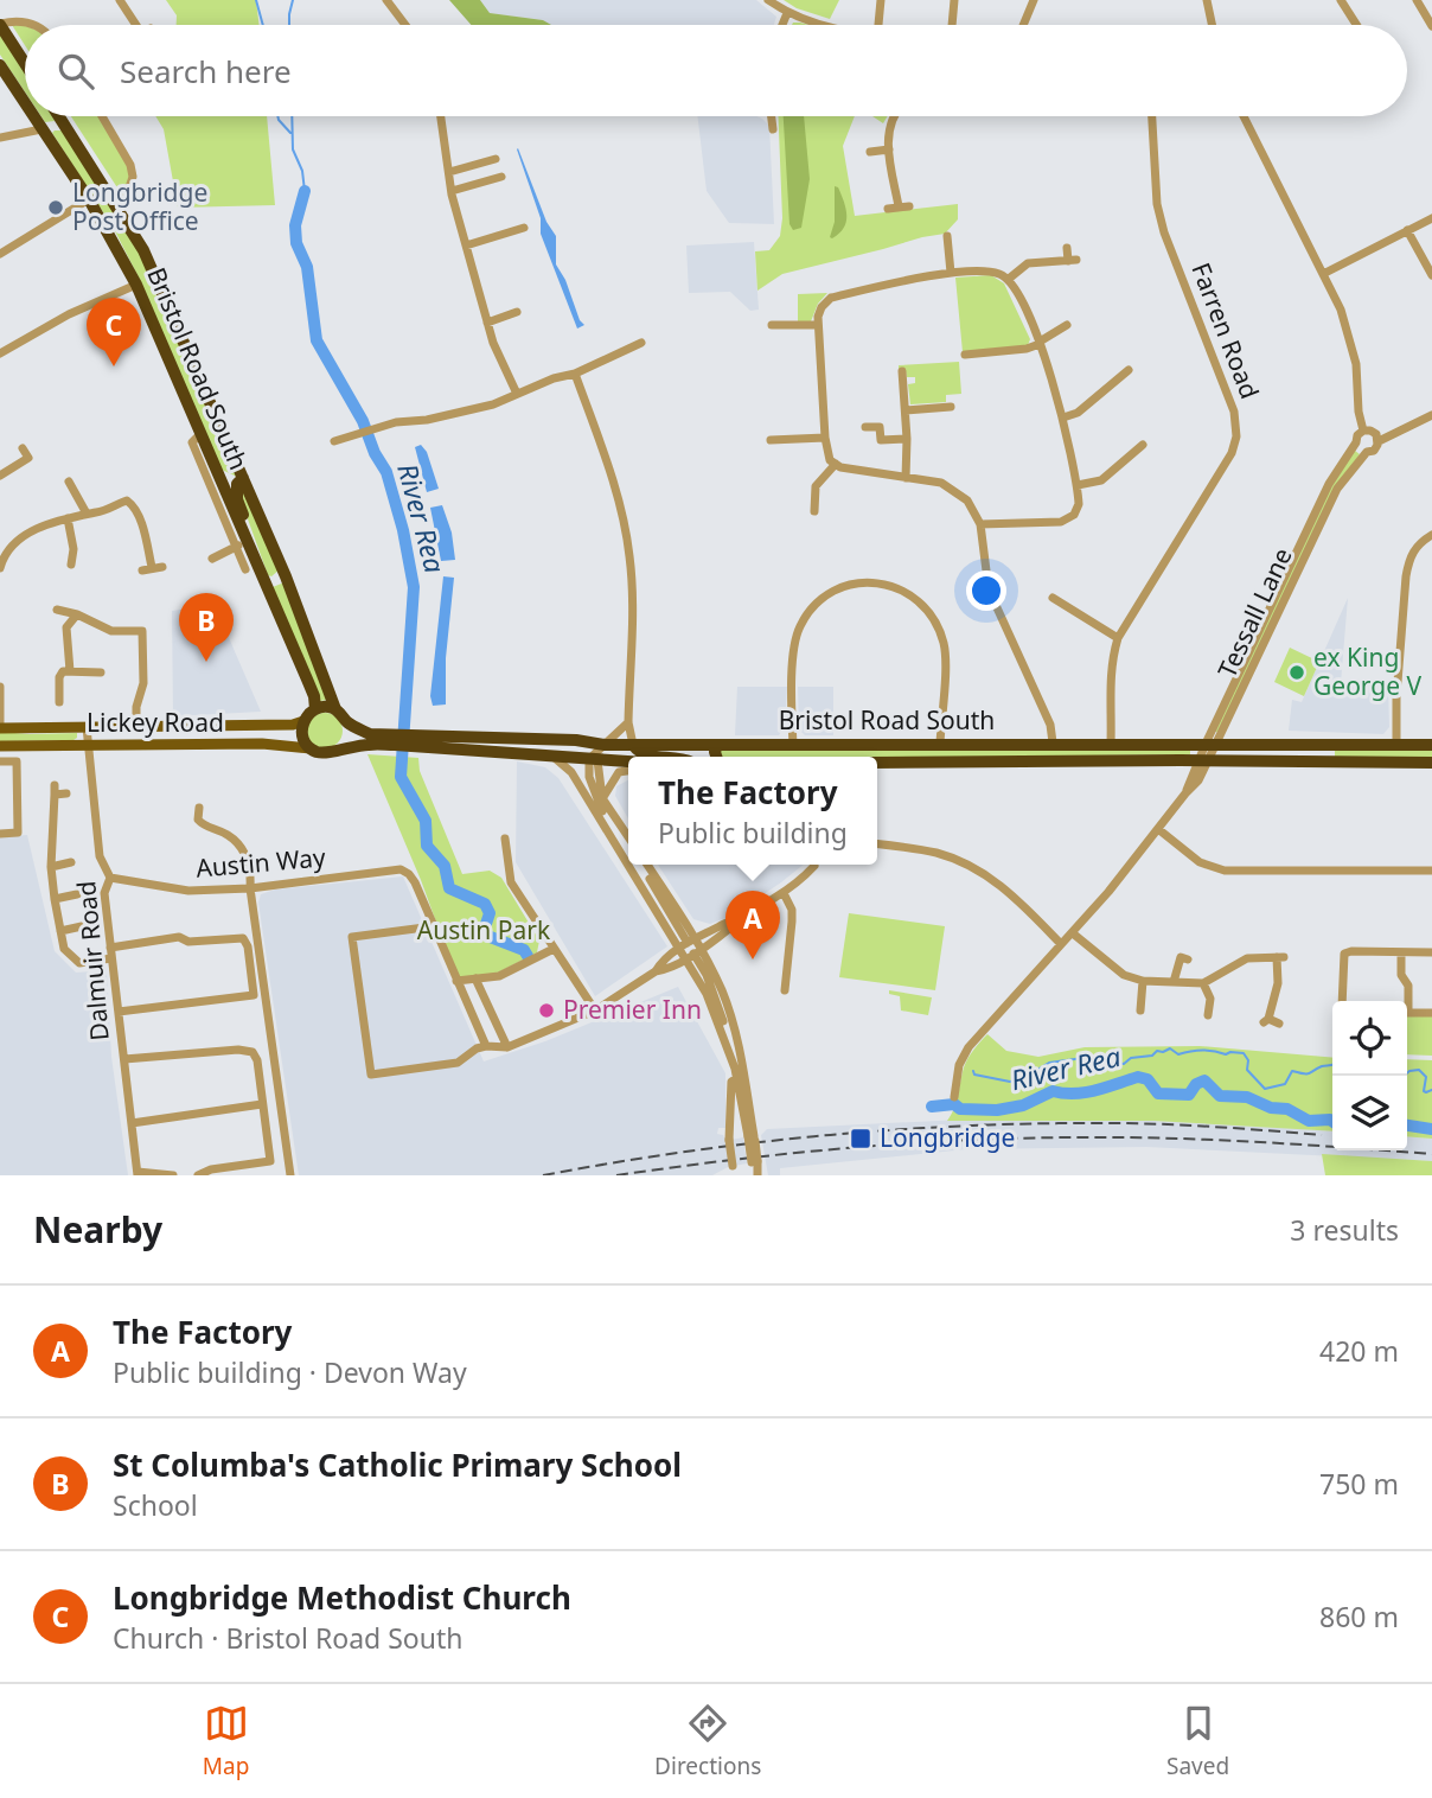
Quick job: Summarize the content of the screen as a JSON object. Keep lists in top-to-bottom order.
{
  "streets": {
    "highway": ["Bristol Road South"],
    "main road": ["Lickey Road"],
    "street": [
      "Farren Road",
      "Tessall Lane",
      "Austin Way",
      "Dalmuir Road"
    ]
  },
  "crossings": [
    ["Farren Road", "Bristol Road South"],
    ["Bristol Road South", "Tessall Lane"],
    ["Bristol Road South", "Lickey Road"],
    ["Lickey Road", "Dalmuir Road"],
    ["Austin Way", "Dalmuir Road"]
  ],
  "water": ["River Rea"],
  "parks": ["Austin Park"],
  "places": {
    "other": ["Longbridge Post Office", "ex King George V", "Premier Inn"],
    "transit": ["Longbridge"]
  },
  "page": {
    "search": "Search here",
    "pins": ["C", "B", "A"],
    "popup": ["The Factory", "Public building"],
    "heading": ["Nearby", "3 results"],
    "list": [
      {
        "mark": "A",
        "name": "The Factory",
        "note": "Public building · Devon Way",
        "value": "420 m"
      },
      {
        "mark": "B",
        "name": "St Columba's Catholic Primary School",
        "note": "School",
        "value": "750 m"
      },
      {
        "mark": "C",
        "name": "Longbridge Methodist Church",
        "note": "Church · Bristol Road South",
        "value": "860 m"
      }
    ],
    "nav": ["Map", "Directions", "Saved"]
  }
}
